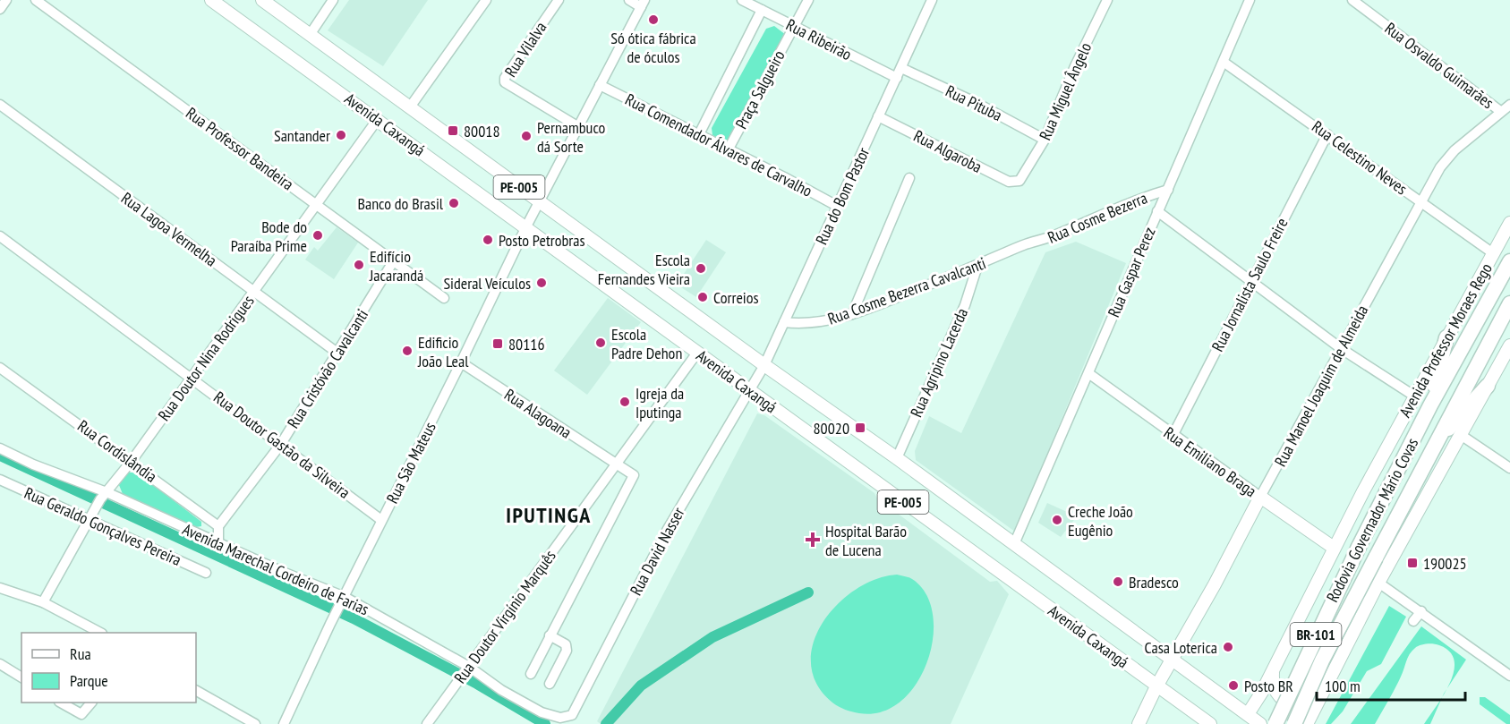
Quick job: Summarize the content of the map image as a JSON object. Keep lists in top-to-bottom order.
{
  "streets": {
    "highway": ["Rodovia Governador Mário Covas", "BR-101"],
    "main road": [
      "Avenida Caxangá",
      "PE-005",
      "Avenida Professor Moraes Rego",
      "Rua Manoel Joaquim de Almeida",
      "Rua Emiliano Braga"
    ],
    "street": [
      "Rua Ribeirão",
      "Rua Vilalva",
      "Rua Osvaldo Guimarães",
      "Praça Salgueiro",
      "Rua Miguel Ângelo",
      "Rua Pituba",
      "Rua Comendador Álvares de Carvalho",
      "Rua Professor Bandeira",
      "Rua Algaroba",
      "Rua Celestino Neves",
      "Rua do Bom Pastor",
      "Rua Cosme Bezerra",
      "Rua Lagoa Vermelha",
      "Rua Gaspar Perez",
      "Rua Jornalista Saulo Freire",
      "Rua Cosme Bezerra Cavalcanti",
      "Rua Doutor Nina Rodrigues",
      "Rua Agripino Lacerda",
      "Rua Cristóvão Cavalcanti",
      "Rua Alagoana",
      "Rua Doutor Gastão da Silveira",
      "Rua Cordislândia",
      "Rua São Mateus",
      "Rua Geraldo Gonçalves Pereira",
      "Rua David Nasser",
      "Avenida Marechal Cordeiro de Farias",
      "Rua Doutor Virgínio Marquês"
    ]
  },
  "crossings": [
    ["Rua Ribeirão", "Praça Salgueiro"],
    ["Rua Ribeirão", "Rua do Bom Pastor"],
    ["Rua Vilalva", "Rua São Mateus"],
    ["Rua Osvaldo Guimarães", "Rua Manoel Joaquim de Almeida"],
    ["Praça Salgueiro", "Rua Comendador Álvares de Carvalho"],
    ["Rua Miguel Ângelo", "Rua Pituba"],
    ["Rua Miguel Ângelo", "Rua Algaroba"],
    ["Rua Pituba", "Rua do Bom Pastor"],
    ["Avenida Caxangá", "Rua do Bom Pastor"],
    ["Avenida Caxangá", "Rua Gaspar Perez"],
    ["Avenida Caxangá", "Avenida Professor Moraes Rego"],
    ["Avenida Caxangá", "Rua Doutor Nina Rodrigues"],
    ["Avenida Caxangá", "Rua Agripino Lacerda"],
    ["Avenida Caxangá", "Rua Manoel Joaquim de Almeida"],
    ["Avenida Caxangá", "Rua São Mateus"],
    ["Avenida Caxangá", "Rua David Nasser"],
    ["Avenida Caxangá", "Rua Doutor Virgínio Marquês"],
    ["Rua Comendador Álvares de Carvalho", "Rua do Bom Pastor"],
    ["Rua Comendador Álvares de Carvalho", "Rua São Mateus"],
    ["Rua Professor Bandeira", "Rua Doutor Nina Rodrigues"],
    ["Rua Professor Bandeira", "Rua Cristóvão Cavalcanti"],
    ["Rua Algaroba", "Rua do Bom Pastor"],
    ["Rua Celestino Neves", "Rua Gaspar Perez"],
    ["Rua Celestino Neves", "Rua Jornalista Saulo Freire"],
    ["Rua Celestino Neves", "Avenida Professor Moraes Rego"],
    ["Rua Celestino Neves", "Rua Manoel Joaquim de Almeida"],
    ["Rua do Bom Pastor", "Rua Cosme Bezerra Cavalcanti"],
    ["Rua do Bom Pastor", "Rua David Nasser"],
    ["Rua Cosme Bezerra", "Rua Gaspar Perez"],
    ["Rua Cosme Bezerra", "Rua Cosme Bezerra Cavalcanti"],
    ["Rua Lagoa Vermelha", "Rua Doutor Nina Rodrigues"],
    ["Rua Lagoa Vermelha", "Rua Cristóvão Cavalcanti"],
    ["Rua Gaspar Perez", "Rua Emiliano Braga"],
    ["Rua Jornalista Saulo Freire", "Rua Emiliano Braga"],
    ["Rua Cosme Bezerra Cavalcanti", "Rua Agripino Lacerda"],
    ["Avenida Professor Moraes Rego", "Rua Emiliano Braga"],
    ["Rua Doutor Nina Rodrigues", "Rua Doutor Gastão da Silveira"],
    ["Rua Doutor Nina Rodrigues", "Rua Cordislândia"],
    ["Rua Doutor Nina Rodrigues", "Rua Geraldo Gonçalves Pereira"],
    ["Rua Doutor Nina Rodrigues", "Avenida Marechal Cordeiro de Farias"],
    ["Rua Cristóvão Cavalcanti", "Rua Doutor Gastão da Silveira"],
    ["Rua Cristóvão Cavalcanti", "Rua Cordislândia"],
    ["Rua Manoel Joaquim de Almeida", "Rua Emiliano Braga"],
    ["Rua Alagoana", "Rua São Mateus"],
    ["Rua Alagoana", "Rua Doutor Virgínio Marquês"],
    ["Rua Doutor Gastão da Silveira", "Rua São Mateus"],
    ["Rua São Mateus", "Avenida Marechal Cordeiro de Farias"],
    ["Rodovia Governador Mário Covas", "BR-101"],
    ["Rua David Nasser", "Avenida Marechal Cordeiro de Farias"],
    ["Avenida Marechal Cordeiro de Farias", "Rua Doutor Virgínio Marquês"]
  ],
  "districts": ["IPUTINGA"],
  "places": {
    "other": [
      "Só ótica fábrica de óculos",
      "Santander",
      "Pernambuco dá Sorte",
      "Banco do Brasil",
      "Bode do Paraíba Prime",
      "Posto Petrobras",
      "Edifício Jacarandá",
      "Escola Fernandes Vieira",
      "Sideral Veículos",
      "Correios",
      "Escola Padre Dehon",
      "Edificio João Leal",
      "Igreja da Iputinga",
      "Creche João Eugênio",
      "Bradesco",
      "Casa Loterica",
      "Posto BR"
    ],
    "transit": [
      "80018",
      "80116",
      "80020",
      "190025"
    ],
    "health": ["Hospital Barão de Lucena"]
  },
  "legend": ["Rua", "Parque"],
  "scale_bar": "100 m"
}
